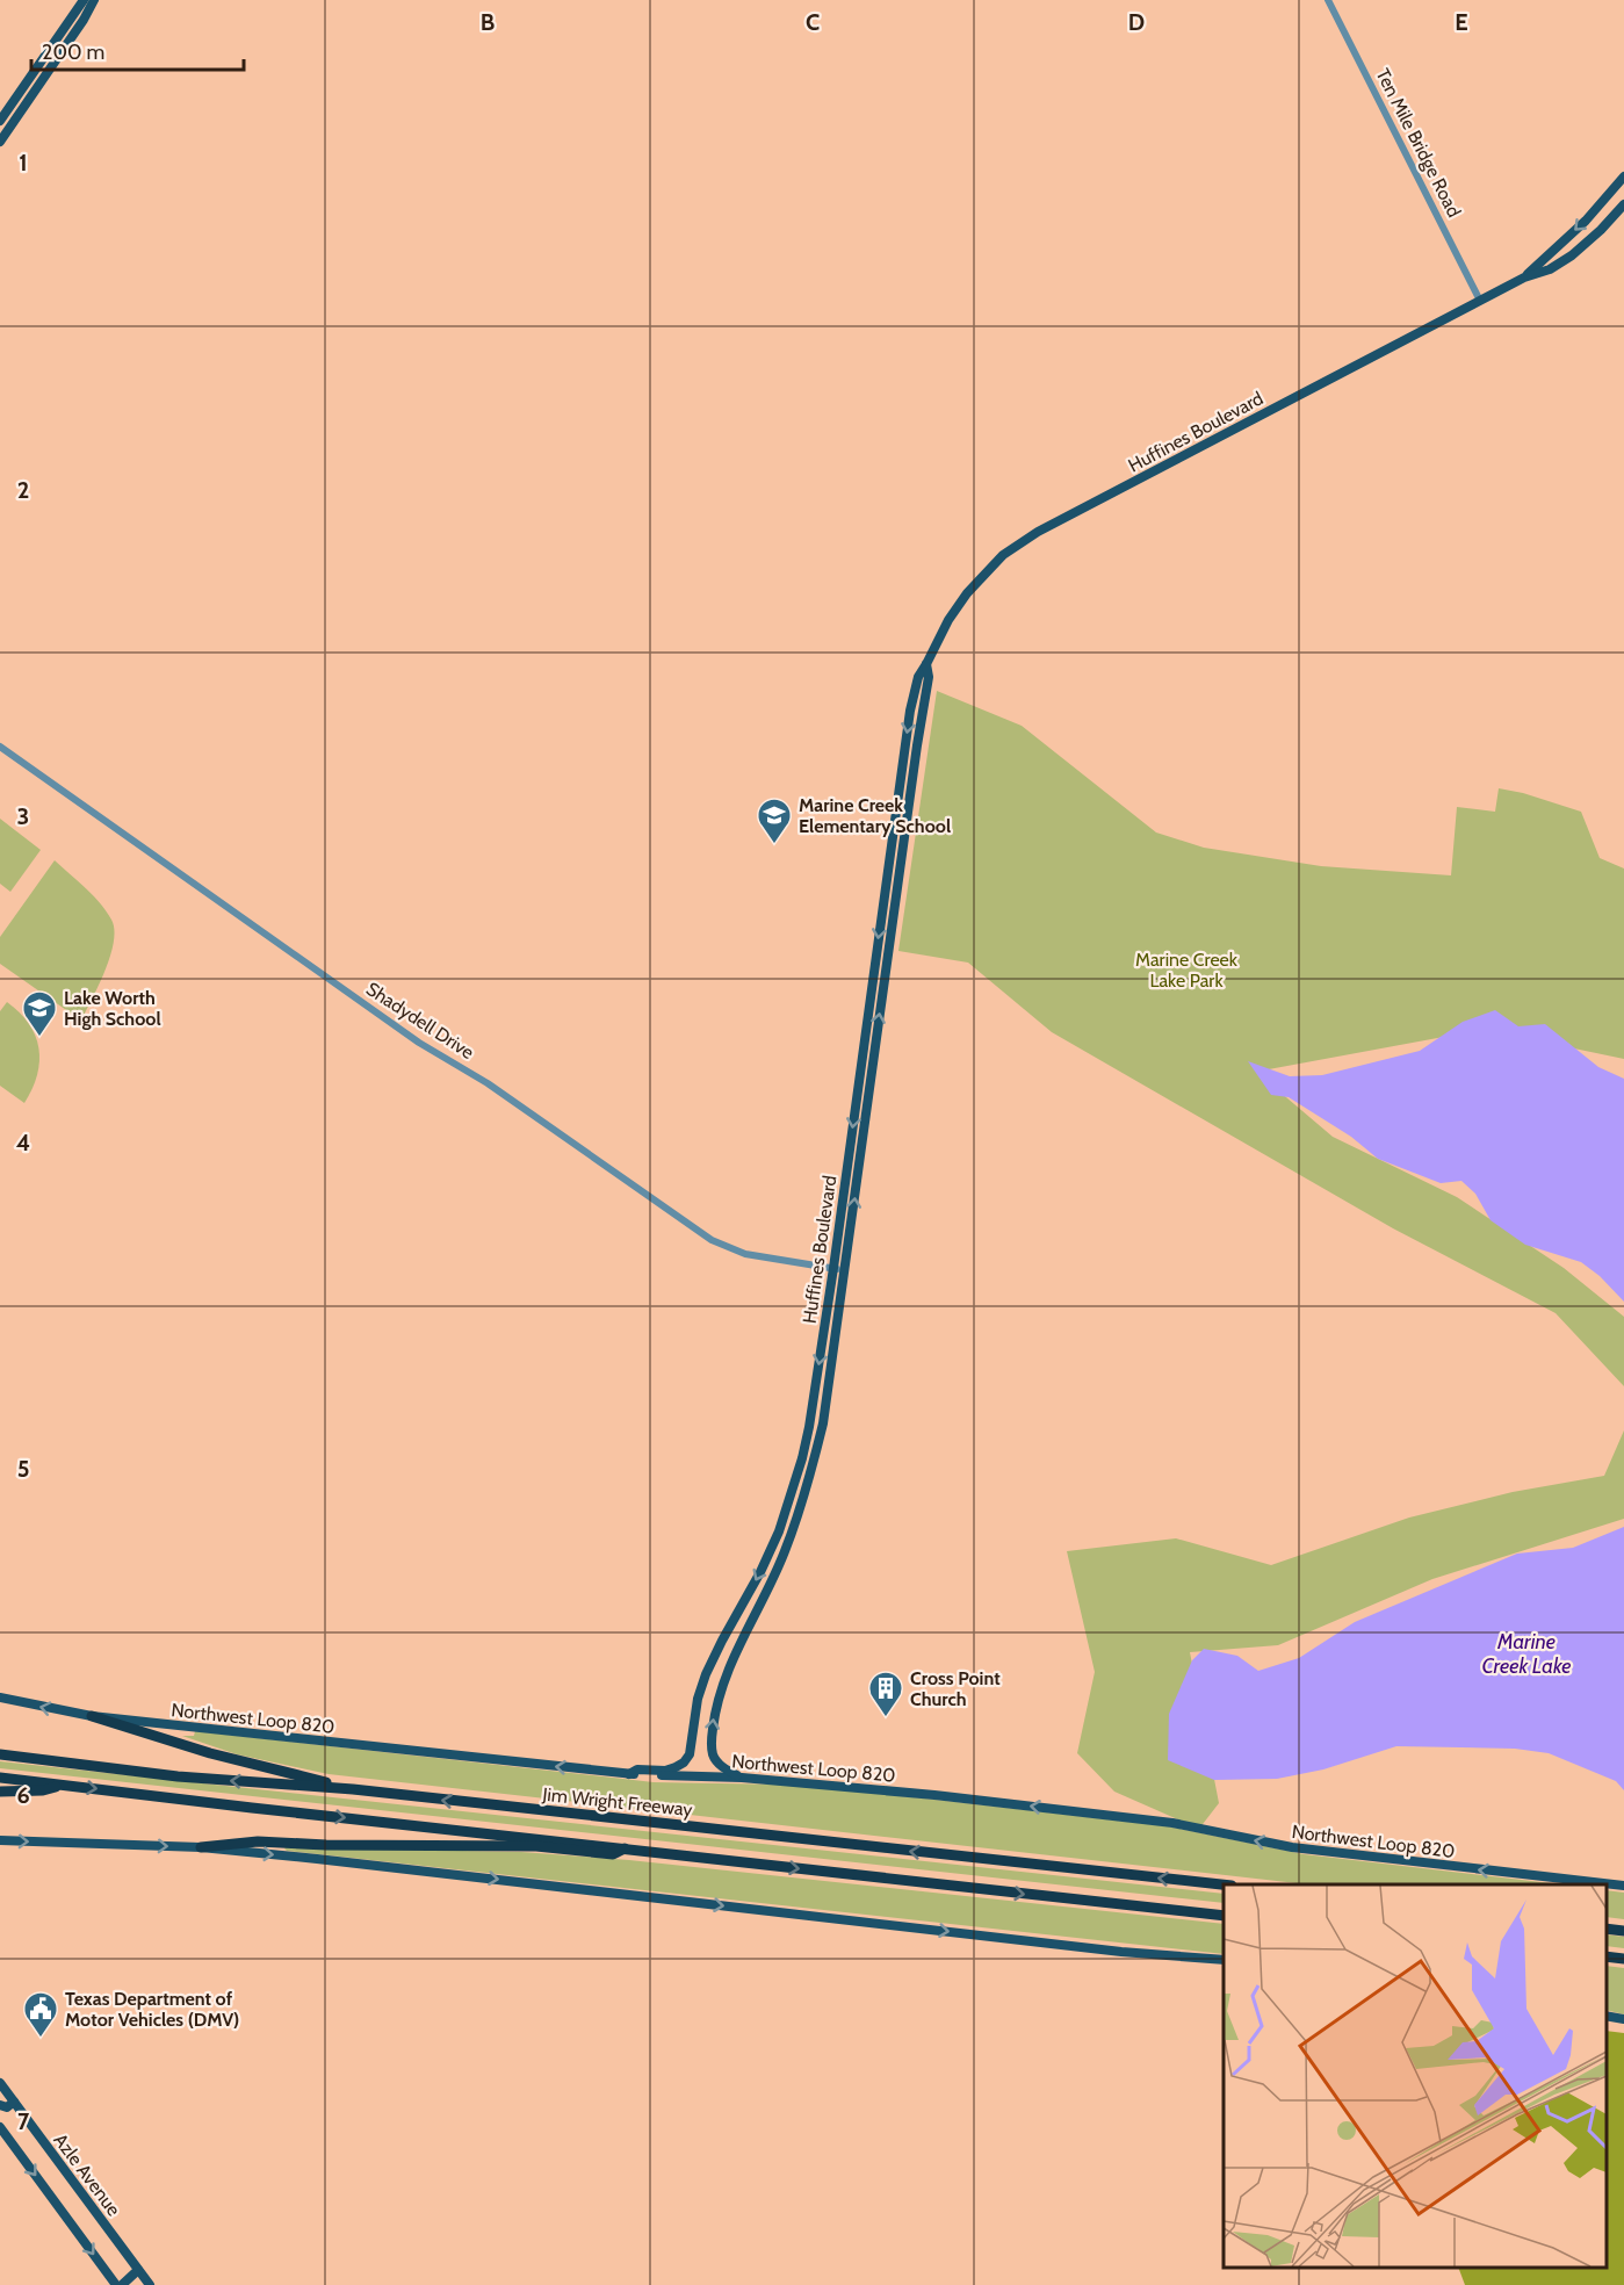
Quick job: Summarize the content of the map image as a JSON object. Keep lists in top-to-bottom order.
{
  "streets": {
    "highway": ["Jim Wright Freeway"],
    "main road": ["Huffines Boulevard", "Northwest Loop 820", "Azle Avenue"],
    "street": ["Ten Mile Bridge Road", "Shadydell Drive"]
  },
  "crossings": [
    ["Ten Mile Bridge Road", "Huffines Boulevard"],
    ["Huffines Boulevard", "Shadydell Drive"],
    ["Huffines Boulevard", "Northwest Loop 820"]
  ],
  "one_way": ["Northwest Loop 820"],
  "water": ["Marine Creek Lake"],
  "parks": ["Marine Creek Lake Park"],
  "places": {
    "school or university": ["Marine Creek Elementary School", "Lake Worth High School"],
    "building": ["Cross Point Church"],
    "public building": ["Texas Department of Motor Vehicles (DMV)"]
  },
  "scale_bar": "200 m",
  "grid": {
    "columns": [
      "B",
      "C",
      "D",
      "E"
    ],
    "rows": [
      "1",
      "2",
      "3",
      "4",
      "5",
      "6",
      "7"
    ]
  }
}
